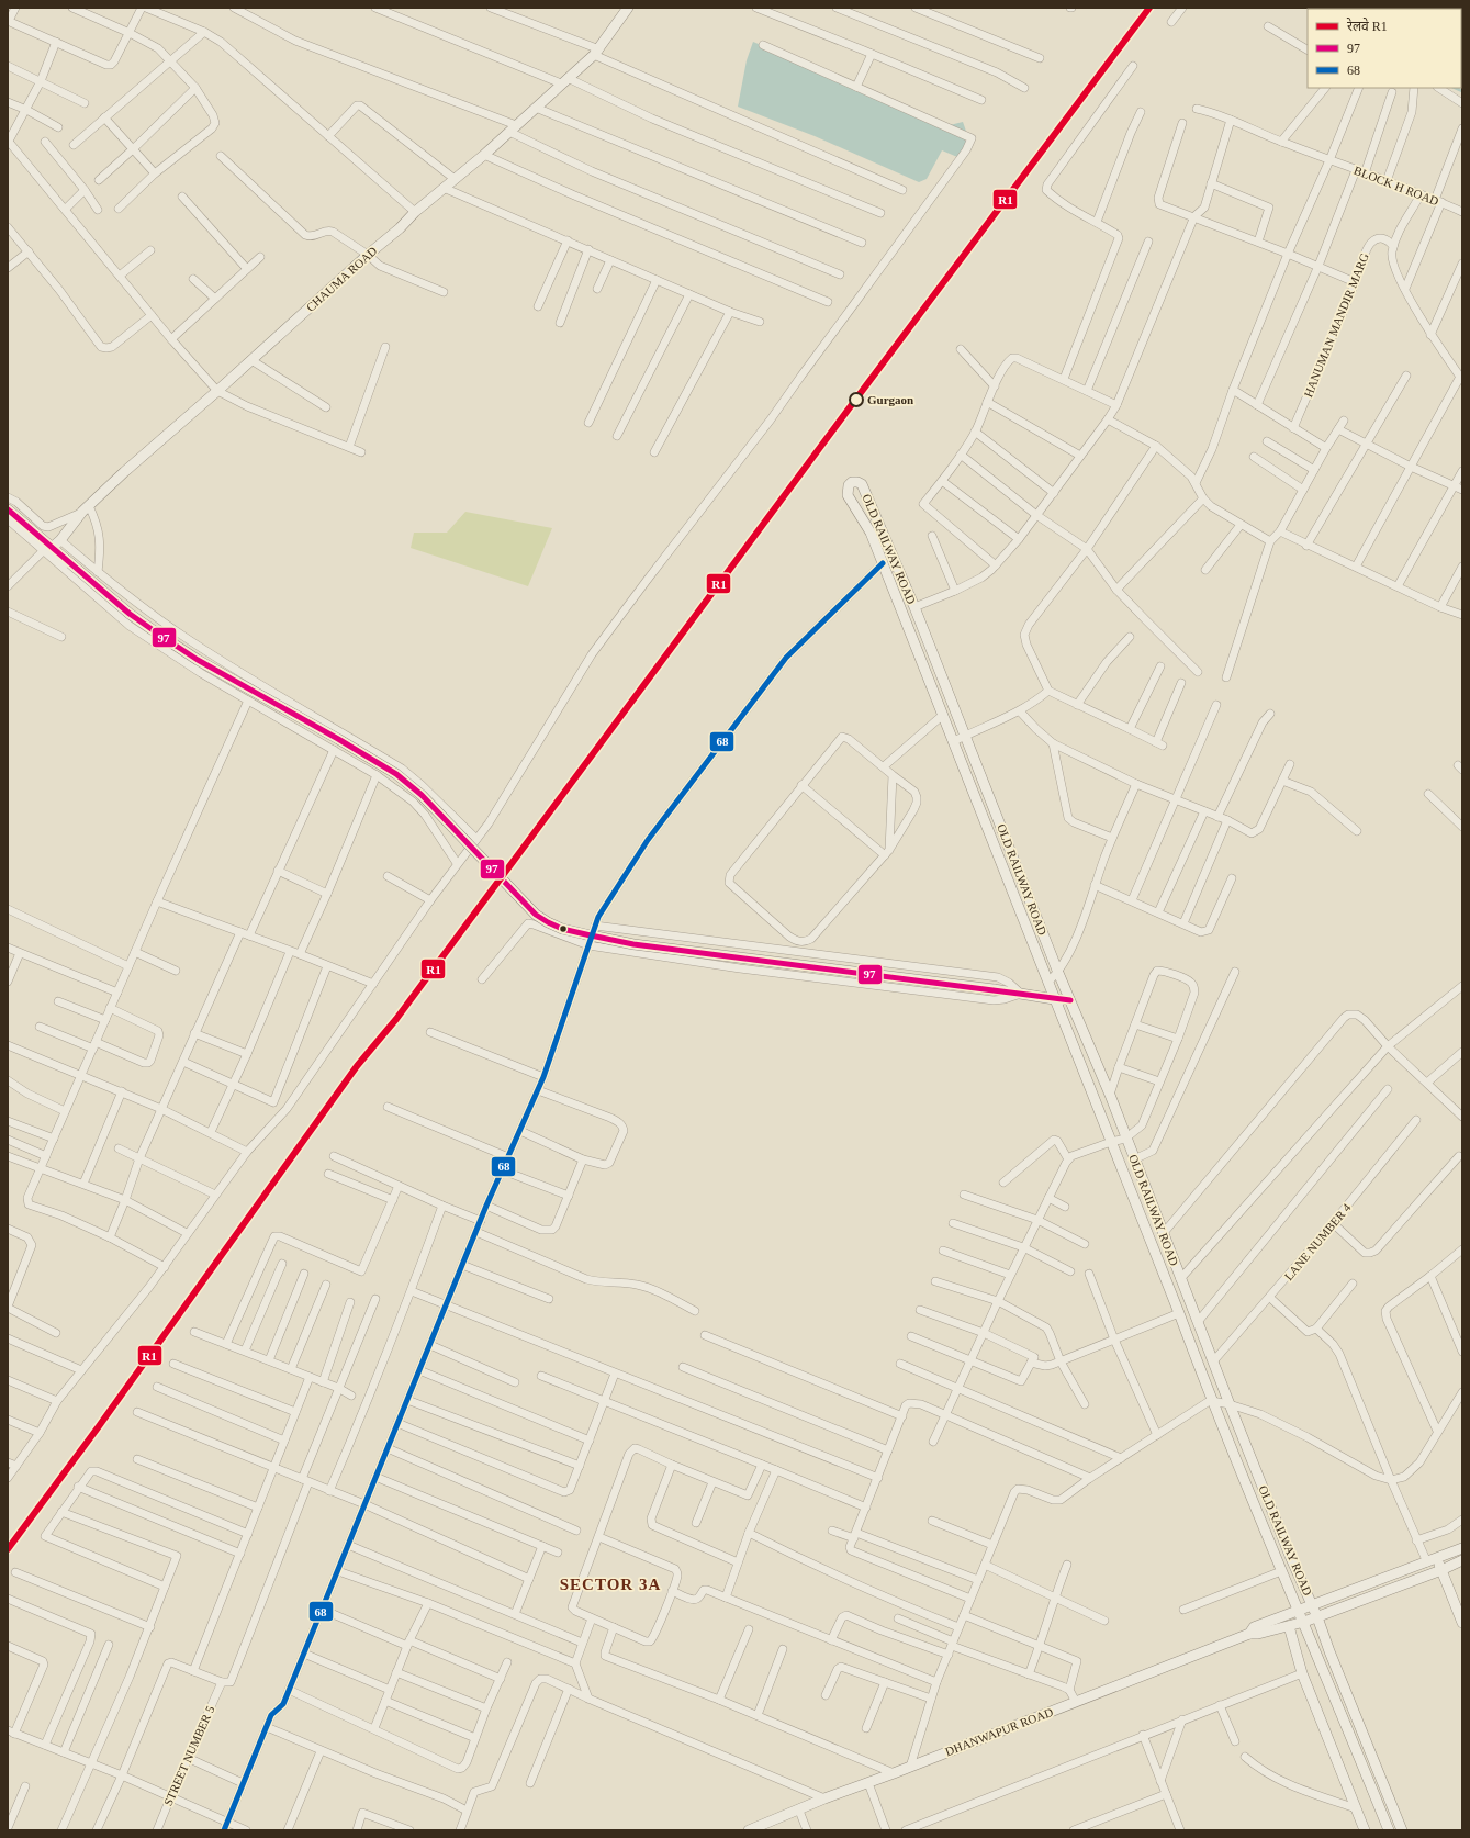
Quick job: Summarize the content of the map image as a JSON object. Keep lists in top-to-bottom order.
{
  "streets": {
    "street": [
      "BLOCK H ROAD",
      "CHAUMA ROAD",
      "HANUMAN MANDIR MARG",
      "OLD RAILWAY ROAD",
      "LANE NUMBER 4",
      "DHANWAPUR ROAD",
      "STREET NUMBER 5"
    ]
  },
  "crossings": [
    ["OLD RAILWAY ROAD", "LANE NUMBER 4"],
    ["OLD RAILWAY ROAD", "DHANWAPUR ROAD"]
  ],
  "districts": ["SECTOR 3A"],
  "places": ["Gurgaon"],
  "lines": ["rail line R1", "transit line 97", "transit line 68"],
  "legend": ["रेलवे R1", "97", "68"]
}
